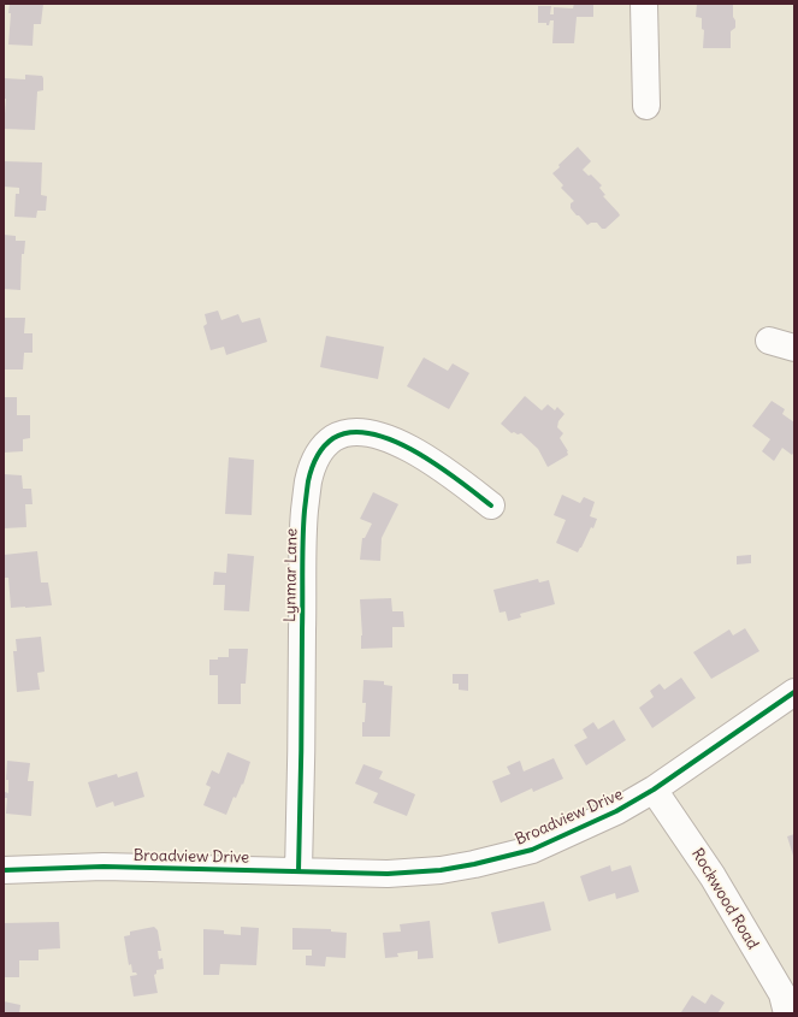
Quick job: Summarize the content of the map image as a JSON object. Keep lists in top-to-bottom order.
{
  "streets": {
    "street": ["Lynmar Lane", "Broadview Drive", "Rockwood Road"]
  },
  "crossings": [
    ["Lynmar Lane", "Broadview Drive"],
    ["Broadview Drive", "Rockwood Road"]
  ]
}
